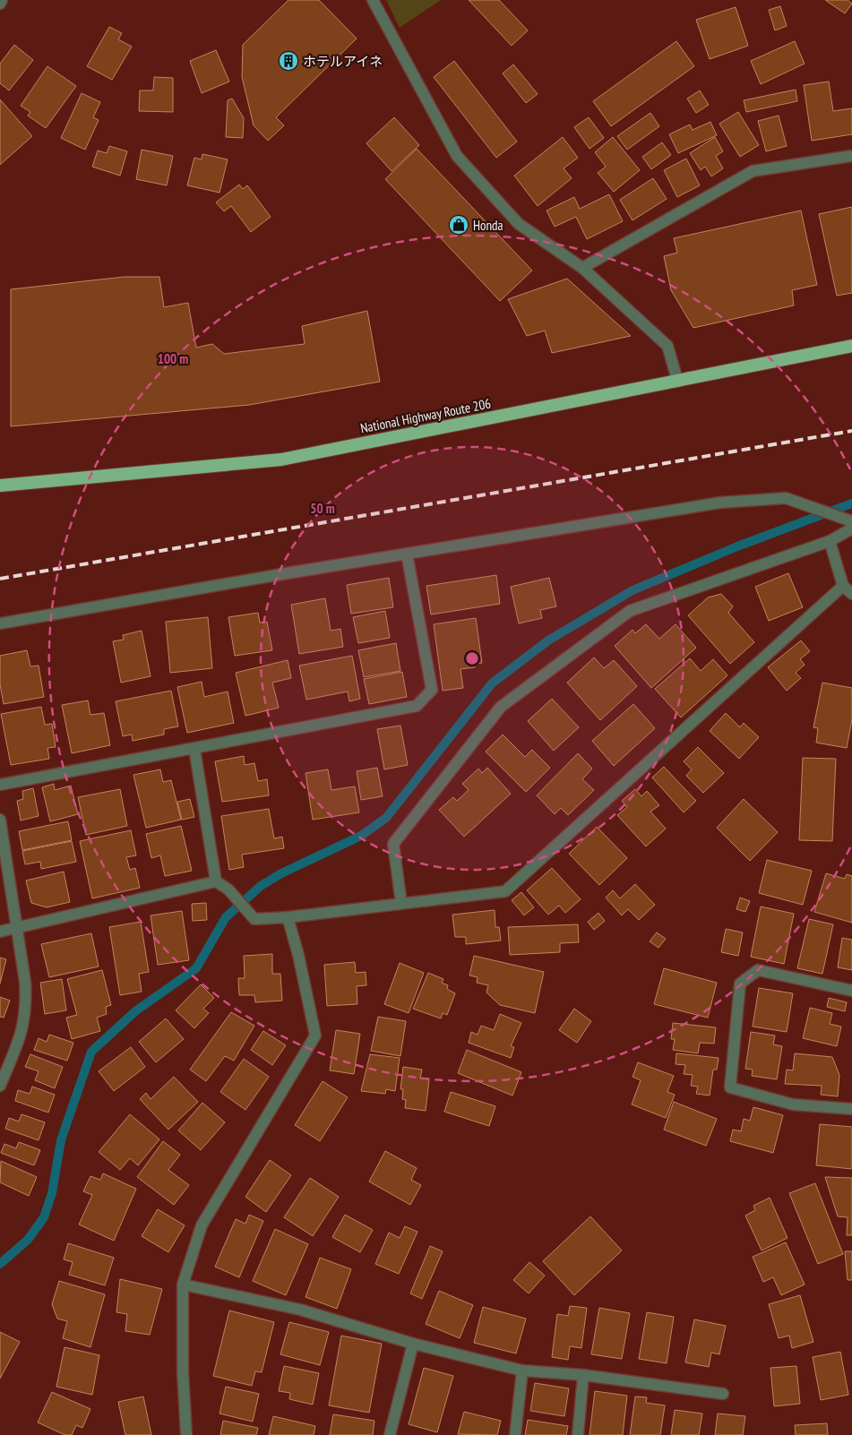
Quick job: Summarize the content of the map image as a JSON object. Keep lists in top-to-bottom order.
{
  "streets": {
    "highway": ["National Highway Route 206"]
  },
  "places": {
    "building": ["ホテルアイネ"],
    "shop": ["Honda"]
  },
  "rings": ["100 m", "50 m"]
}
